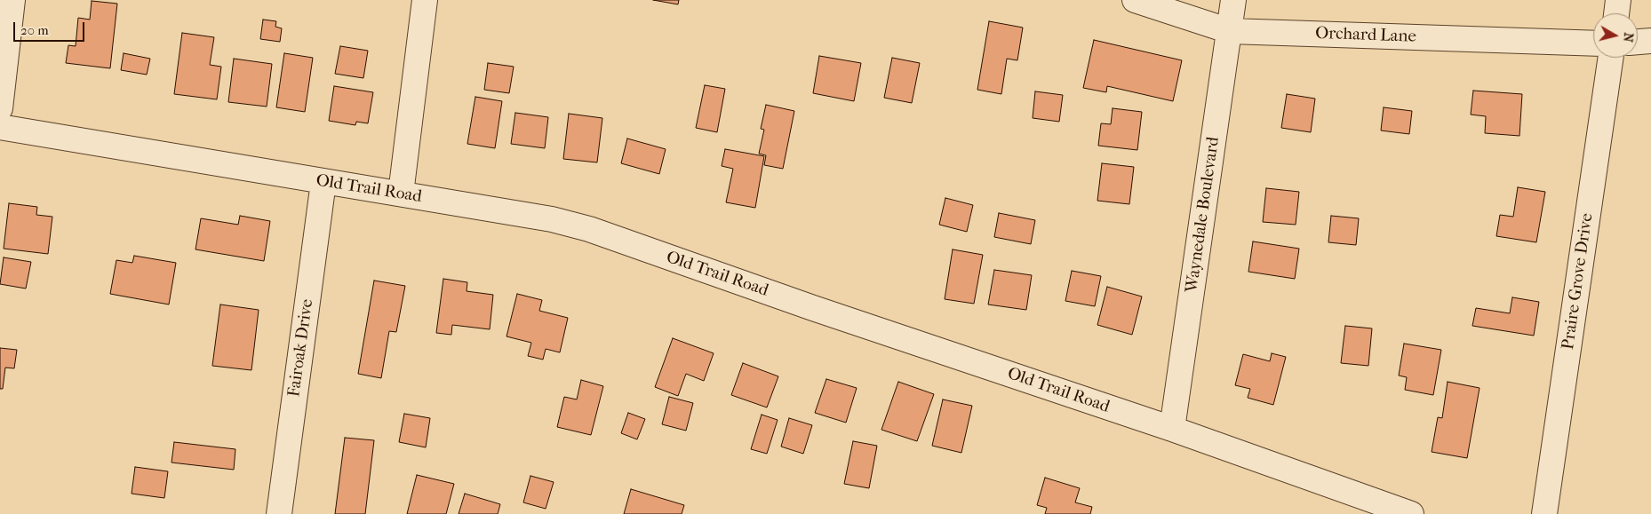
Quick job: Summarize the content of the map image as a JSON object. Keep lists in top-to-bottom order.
{
  "streets": {
    "street": [
      "Orchard Lane",
      "Old Trail Road",
      "Waynedale Boulevard",
      "Praire Grove Drive",
      "Fairoak Drive"
    ]
  },
  "crossings": [
    ["Orchard Lane", "Waynedale Boulevard"],
    ["Old Trail Road", "Waynedale Boulevard"],
    ["Old Trail Road", "Fairoak Drive"]
  ],
  "scale_bar": "20 m",
  "north": "right"
}
